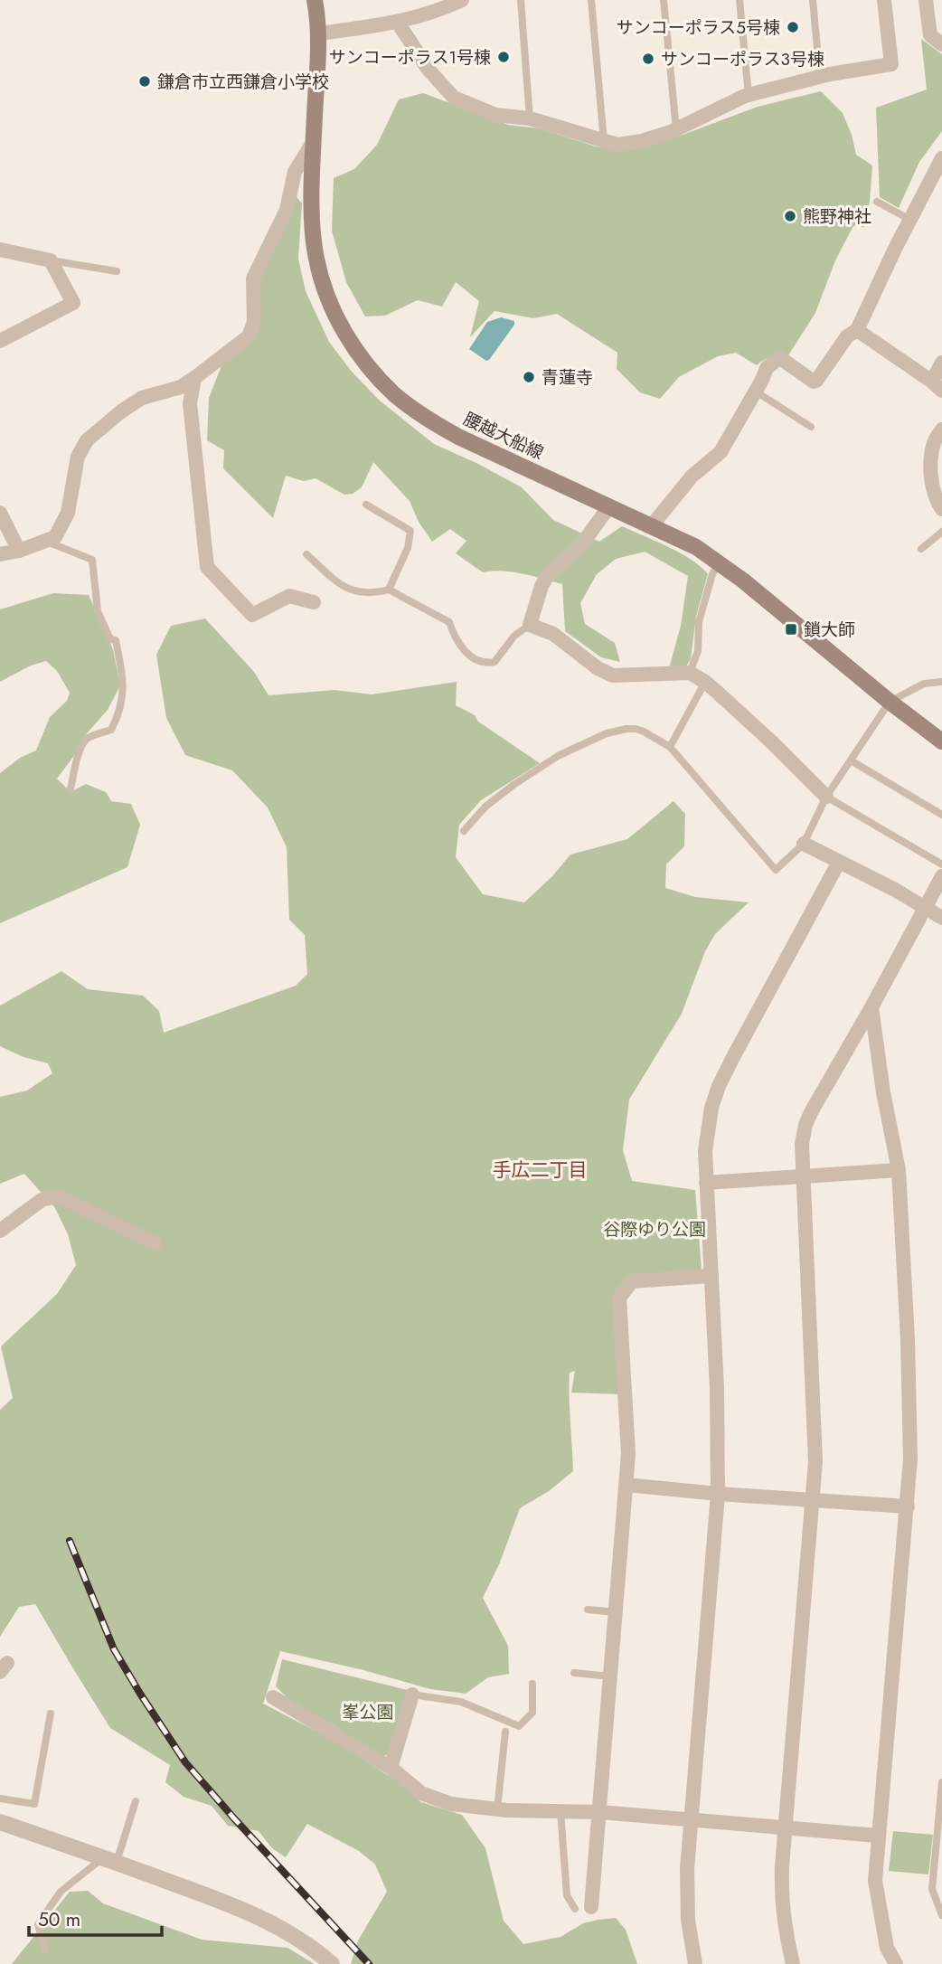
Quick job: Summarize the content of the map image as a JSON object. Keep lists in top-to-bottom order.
{
  "streets": {
    "main road": ["腰越大船線"]
  },
  "districts": ["手広二丁目"],
  "parks": ["谷際ゆり公園", "峯公園"],
  "places": {
    "other": [
      "サンコーポラス5号棟",
      "サンコーポラス1号棟",
      "サンコーポラス3号棟",
      "鎌倉市立西鎌倉小学校",
      "熊野神社",
      "青蓮寺"
    ],
    "transit": ["鎖大師"]
  },
  "scale_bar": "50 m"
}
